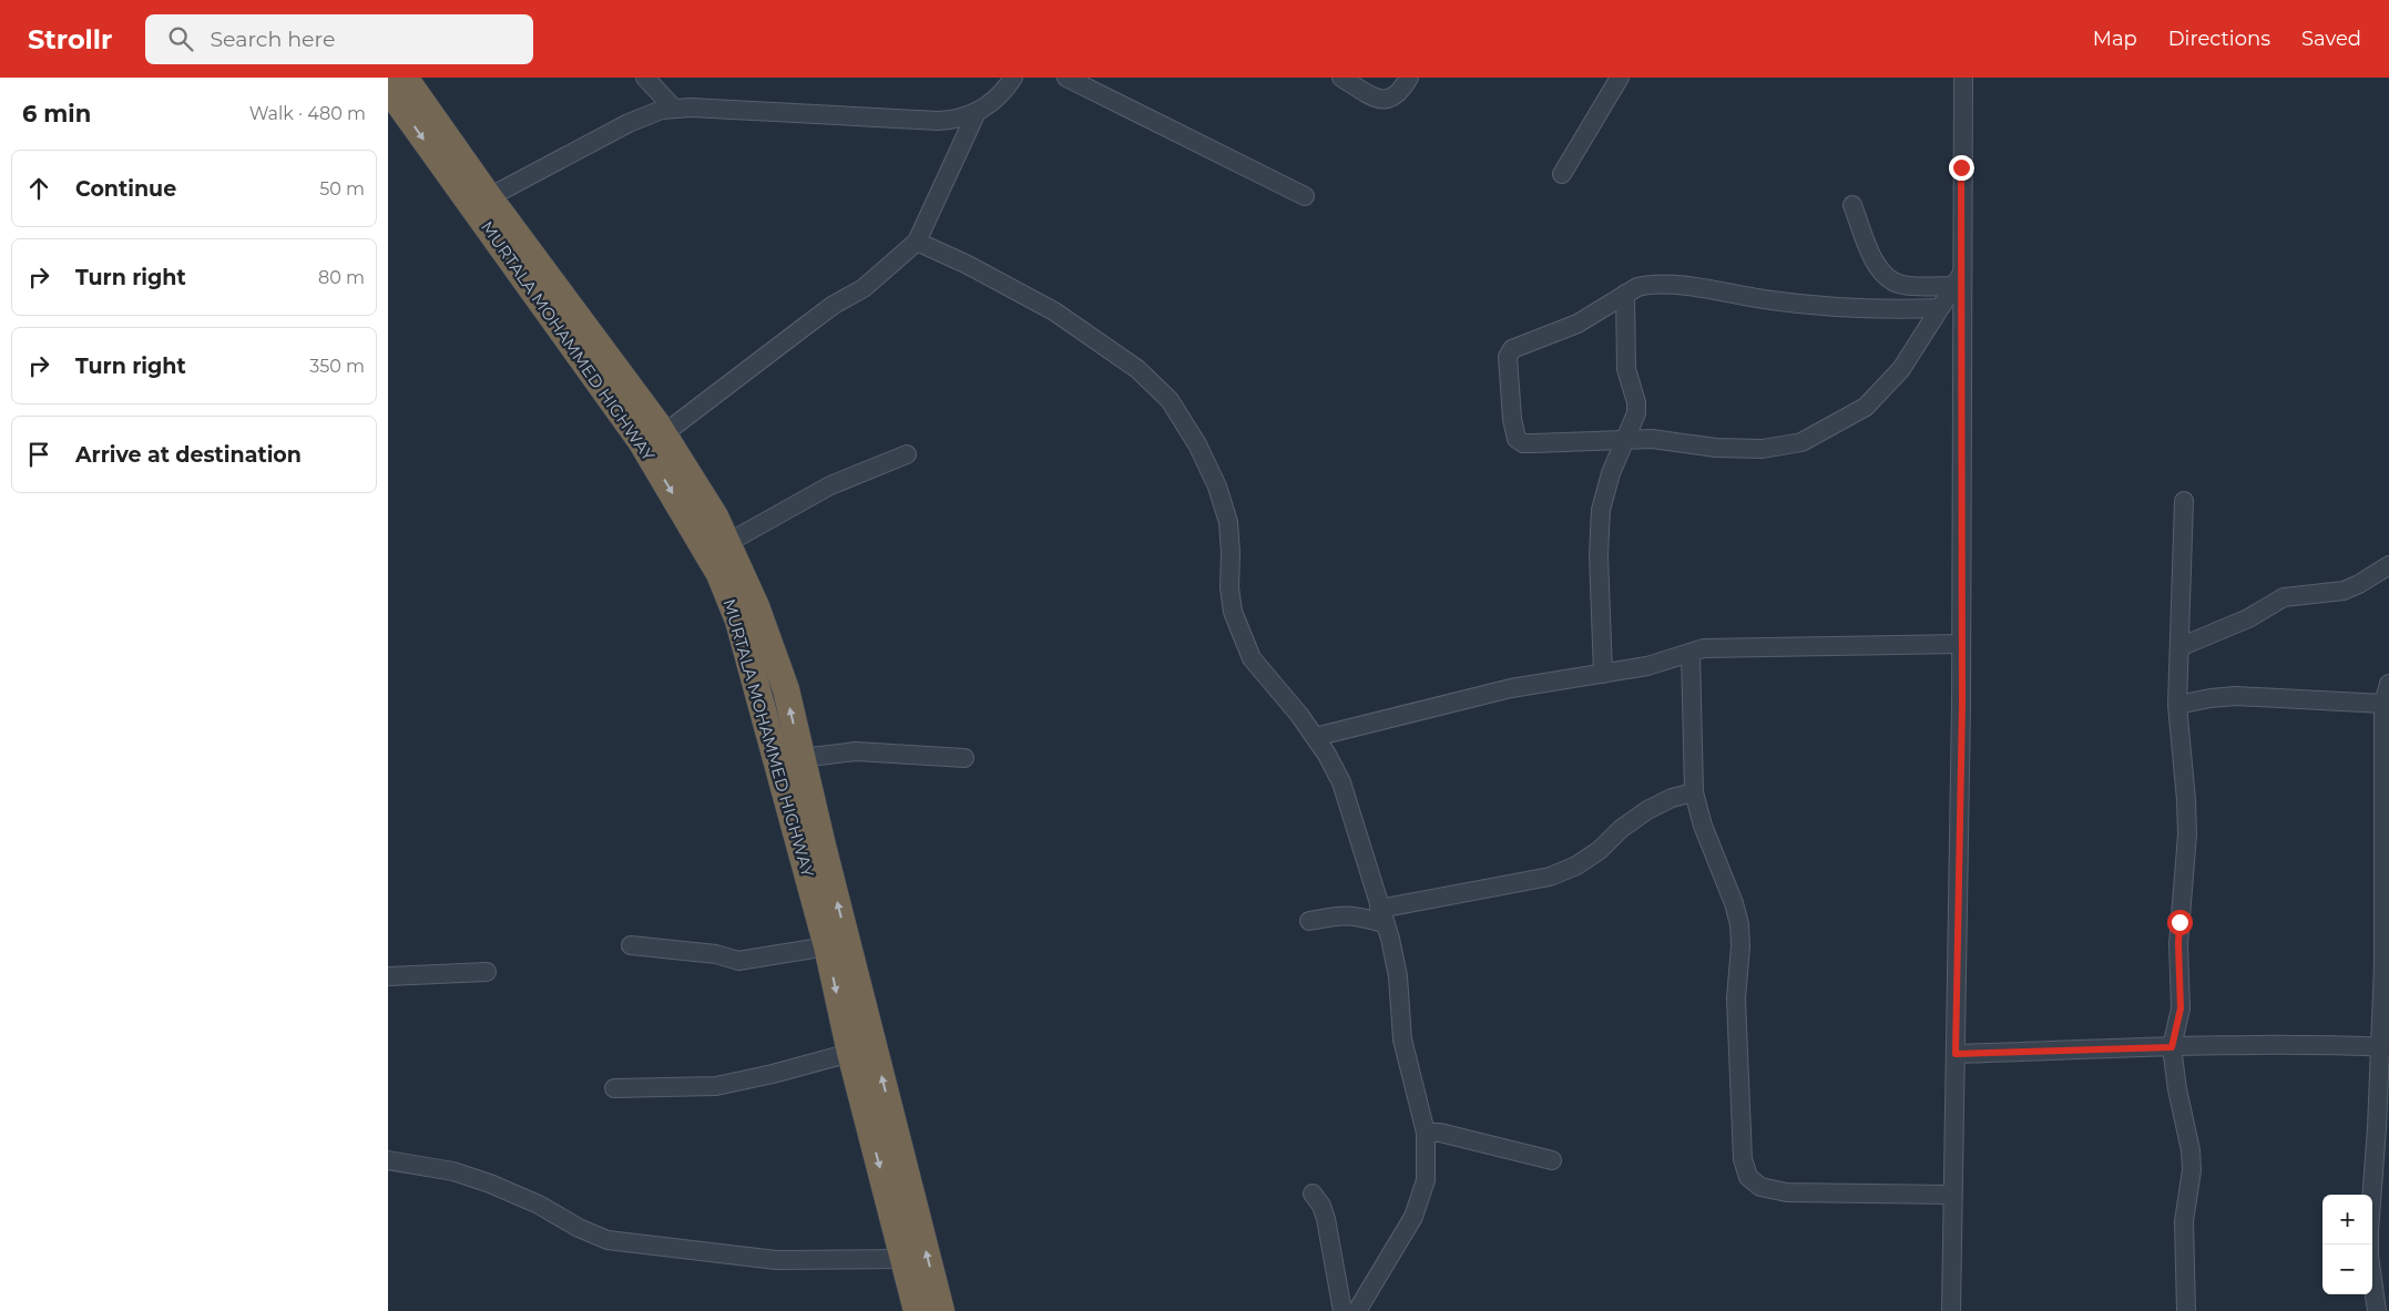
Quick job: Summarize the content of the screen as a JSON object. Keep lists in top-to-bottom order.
{
  "streets": {
    "highway": ["MURTALA MOHAMMED HIGHWAY"]
  },
  "page": {
    "header": "Strollr",
    "search": "Search here",
    "nav": ["Map", "Directions", "Saved"],
    "heading": ["6 min", "Walk · 480 m"],
    "list": [
      ["Continue", "50 m"],
      ["Turn right", "80 m"],
      ["Turn right", "350 m"],
      "Arrive at destination"
    ],
    "map_buttons": ["+", "−"]
  }
}
